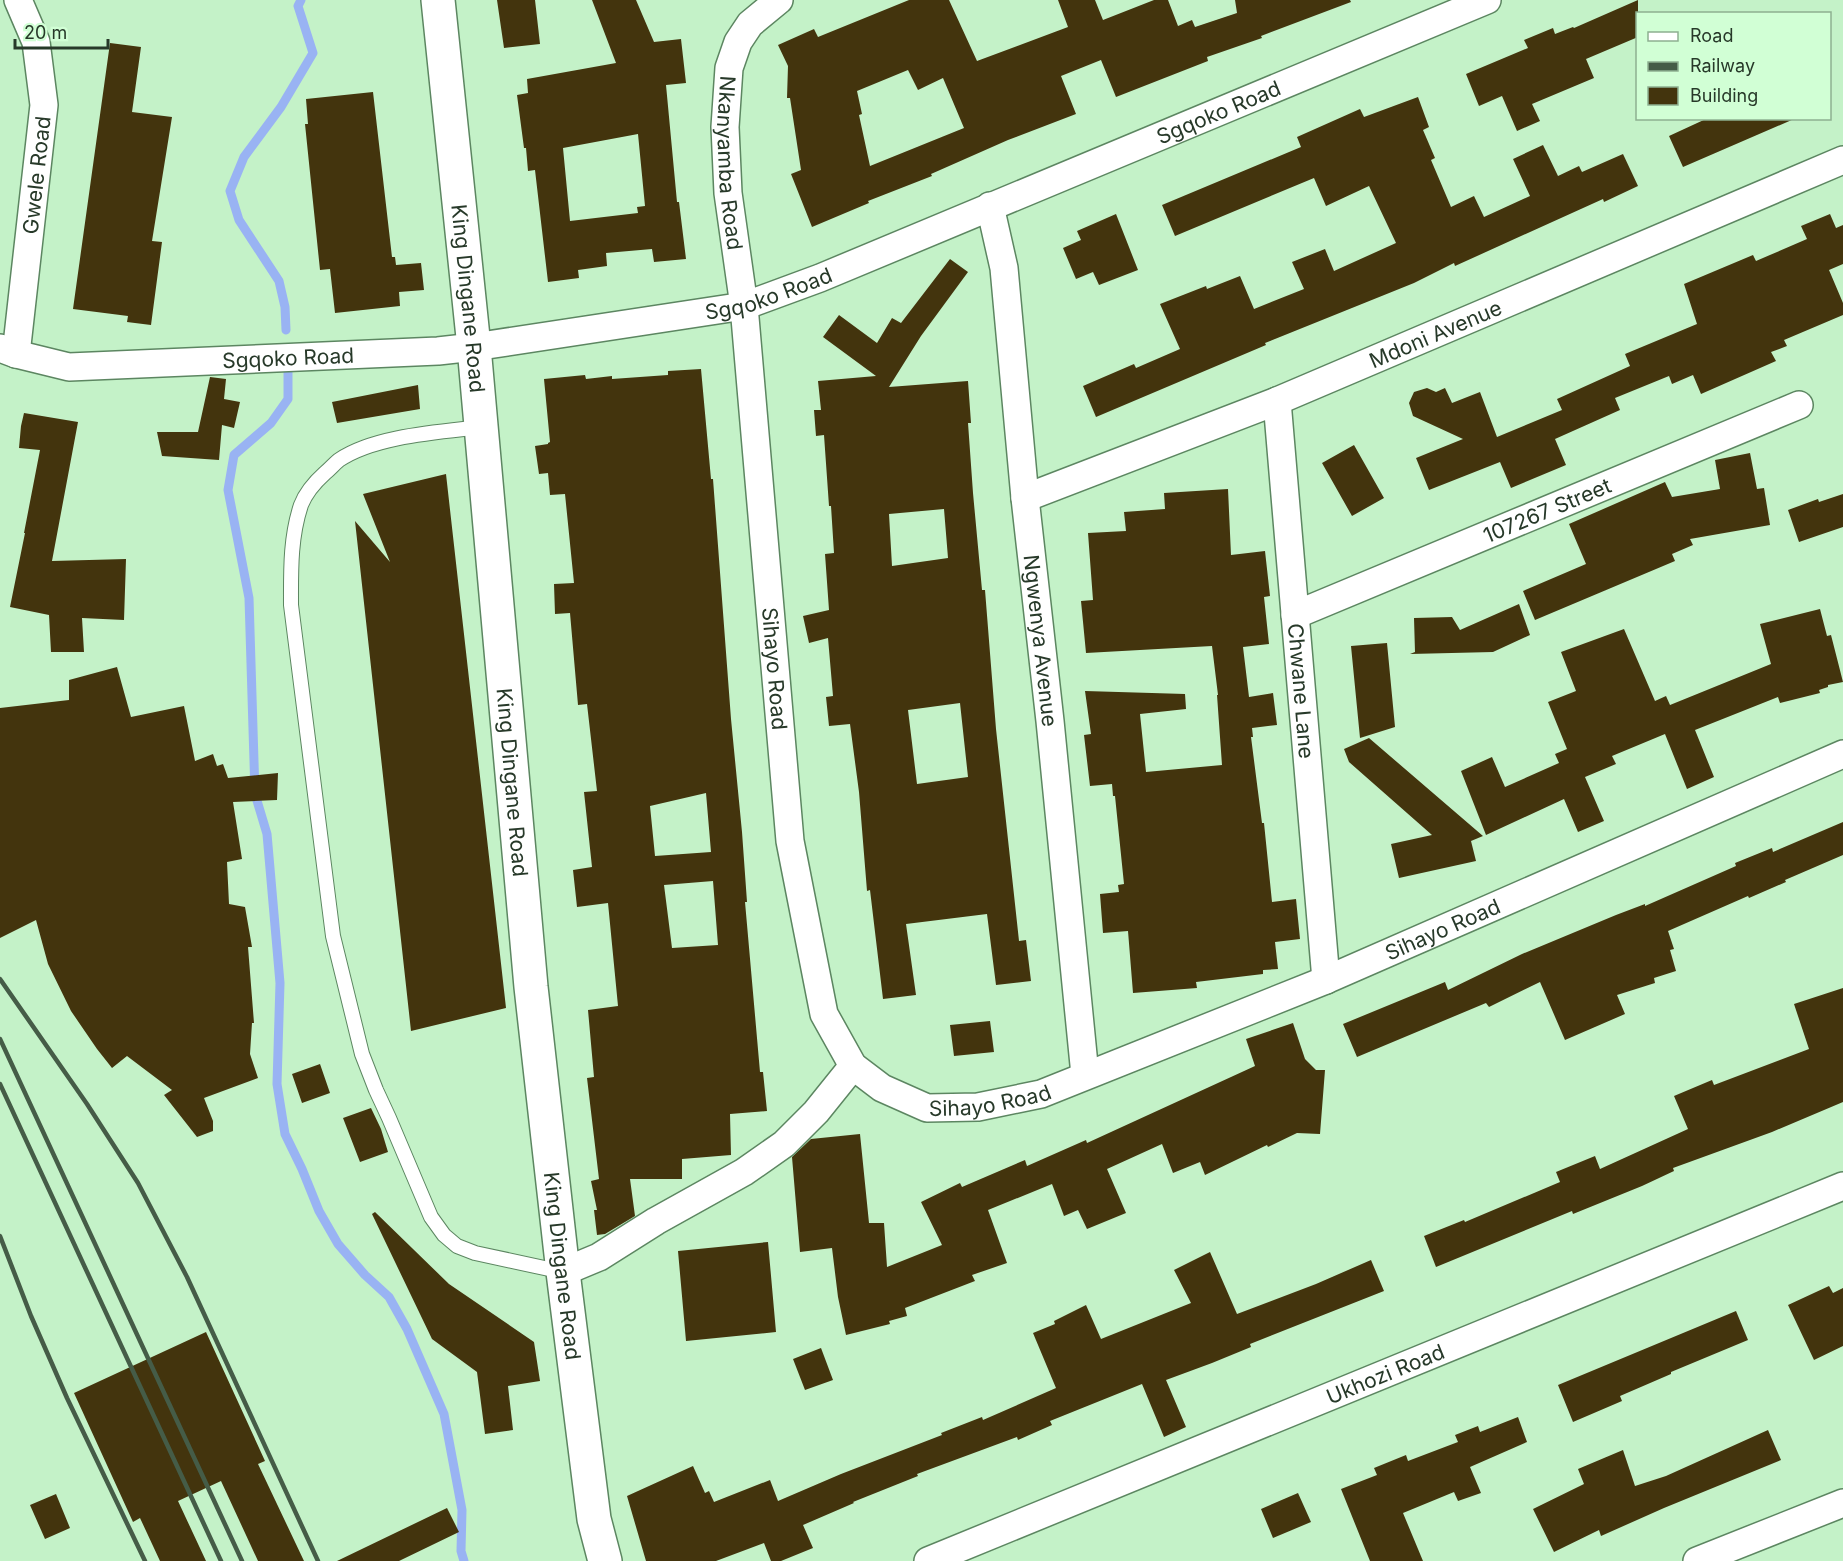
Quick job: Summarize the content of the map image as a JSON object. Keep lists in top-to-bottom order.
{
  "streets": {
    "street": [
      "Sgqoko Road",
      "Nkanyamba Road",
      "Gwele Road",
      "King Dingane Road",
      "Mdoni Avenue",
      "107267 Street",
      "Ngwenya Avenue",
      "Sihayo Road",
      "Chwane Lane",
      "Ukhozi Road"
    ]
  },
  "crossings": [
    ["Sgqoko Road", "Nkanyamba Road"],
    ["Sgqoko Road", "Gwele Road"],
    ["Sgqoko Road", "King Dingane Road"],
    ["Sgqoko Road", "Ngwenya Avenue"],
    ["Sgqoko Road", "Sihayo Road"],
    ["Nkanyamba Road", "Sihayo Road"],
    ["Mdoni Avenue", "Ngwenya Avenue"],
    ["Mdoni Avenue", "Chwane Lane"],
    ["107267 Street", "Chwane Lane"],
    ["Ngwenya Avenue", "Sihayo Road"],
    ["Sihayo Road", "Chwane Lane"]
  ],
  "legend": ["Road", "Railway", "Building"],
  "scale_bar": "20 m"
}
